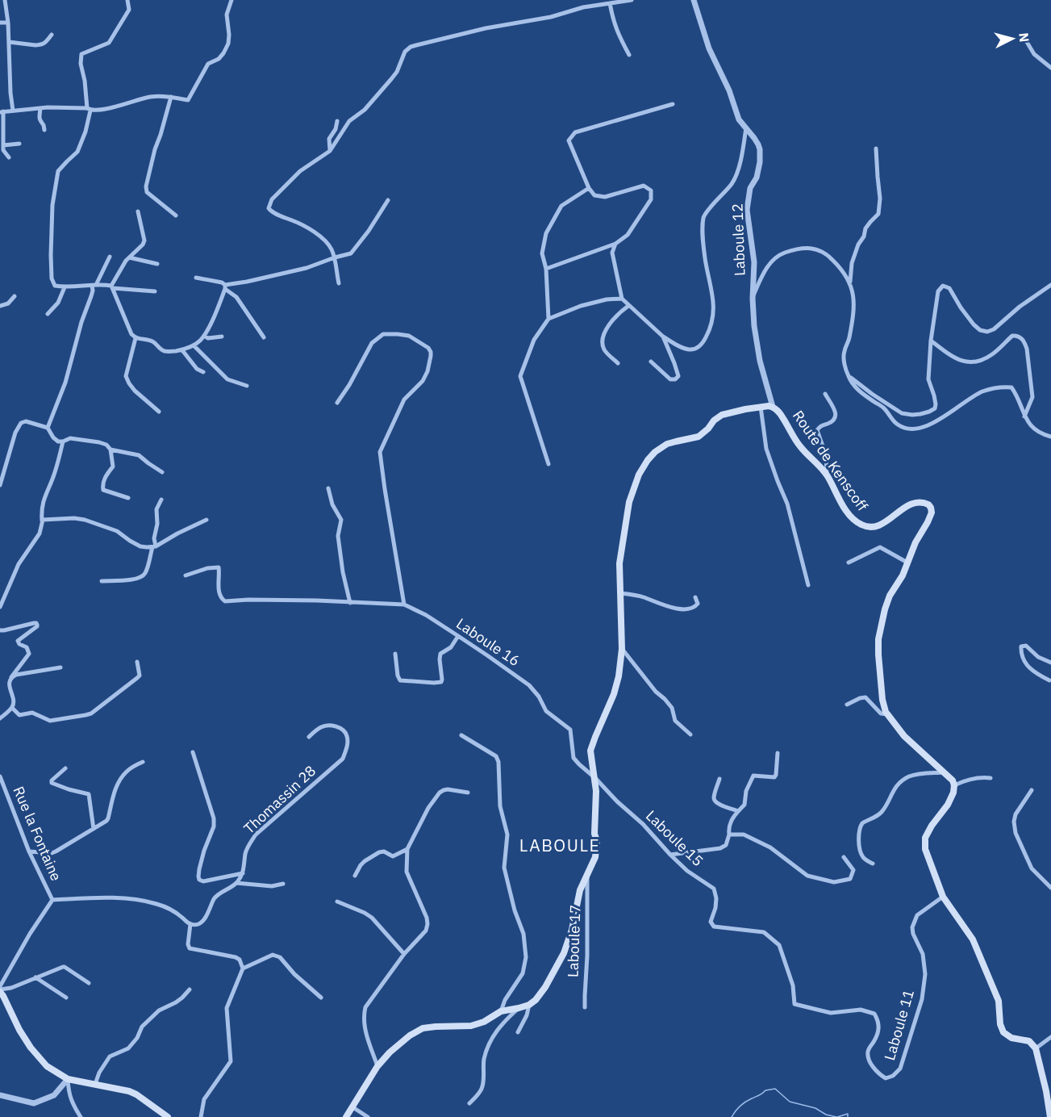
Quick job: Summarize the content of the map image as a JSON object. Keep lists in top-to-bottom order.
{
  "streets": {
    "main road": ["Route de Kenscoff"],
    "street": [
      "Laboule 12",
      "Laboule 16",
      "Thomassin 28",
      "Rue la Fontaine",
      "Laboule 15",
      "Laboule 17",
      "Laboule 11"
    ]
  },
  "crossings": [
    ["Laboule 12", "Route de Kenscoff"],
    ["Route de Kenscoff", "Laboule 16"],
    ["Route de Kenscoff", "Laboule 15"],
    ["Route de Kenscoff", "Laboule 17"],
    ["Laboule 16", "Laboule 15"],
    ["Laboule 15", "Laboule 11"]
  ],
  "districts": ["LABOULE"],
  "north": "right"
}
